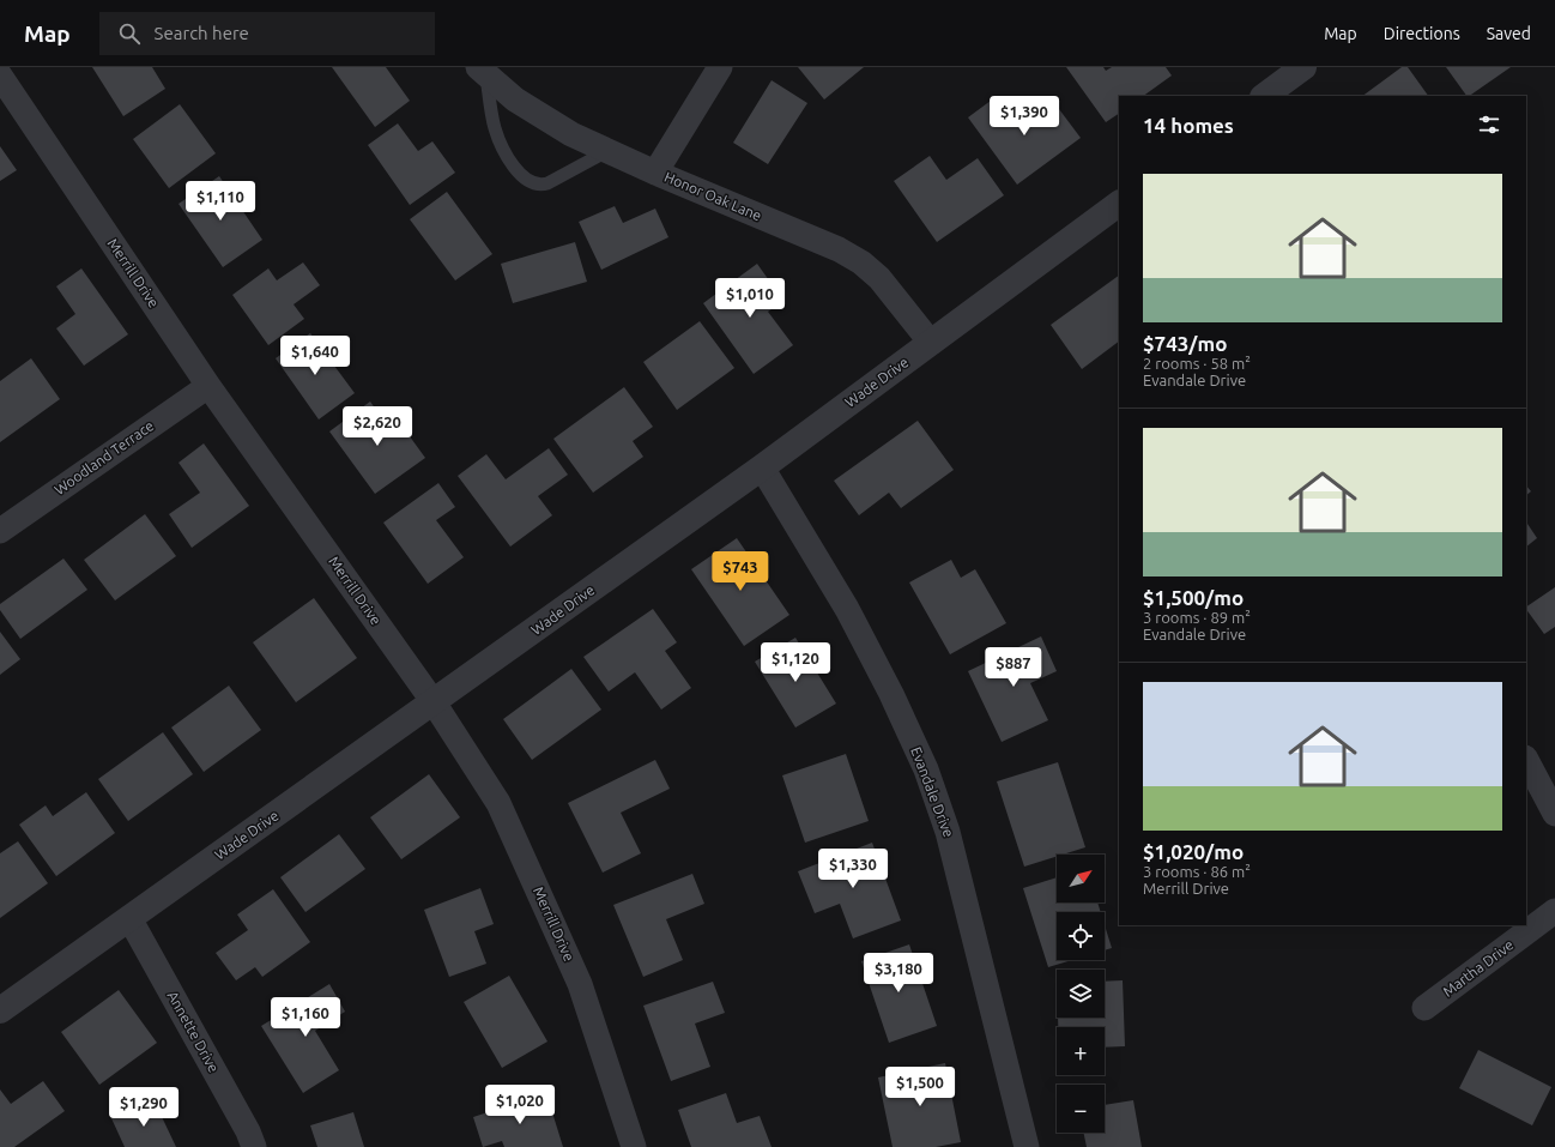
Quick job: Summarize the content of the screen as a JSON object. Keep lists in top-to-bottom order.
{
  "streets": {
    "street": [
      "Honor Oak Lane",
      "Merrill Drive",
      "Wade Drive",
      "Woodland Terrace",
      "Evandale Drive",
      "Martha Drive",
      "Annette Drive"
    ]
  },
  "crossings": [
    ["Honor Oak Lane", "Wade Drive"],
    ["Merrill Drive", "Wade Drive"],
    ["Merrill Drive", "Woodland Terrace"],
    ["Wade Drive", "Evandale Drive"],
    ["Wade Drive", "Annette Drive"]
  ],
  "north": "top right",
  "page": {
    "header": "Map",
    "search": "Search here",
    "nav": ["Map", "Directions", "Saved"],
    "price": [
      "$1,390",
      "$1,110",
      "$1,010",
      "$1,640",
      "$2,620",
      "$743",
      "$1,120",
      "$887",
      "$1,330",
      "$3,180",
      "$1,160",
      "$1,500",
      "$1,020",
      "$1,290"
    ],
    "heading": "14 homes",
    "list": [
      {
        "name": "$743/mo",
        "note": "2 rooms · 58 m² · Evandale Drive"
      },
      {
        "name": "$1,500/mo",
        "note": "3 rooms · 89 m² · Evandale Drive"
      },
      {
        "name": "$1,020/mo",
        "note": "3 rooms · 86 m² · Merrill Drive"
      }
    ],
    "map_buttons": ["+", "−"]
  }
}
